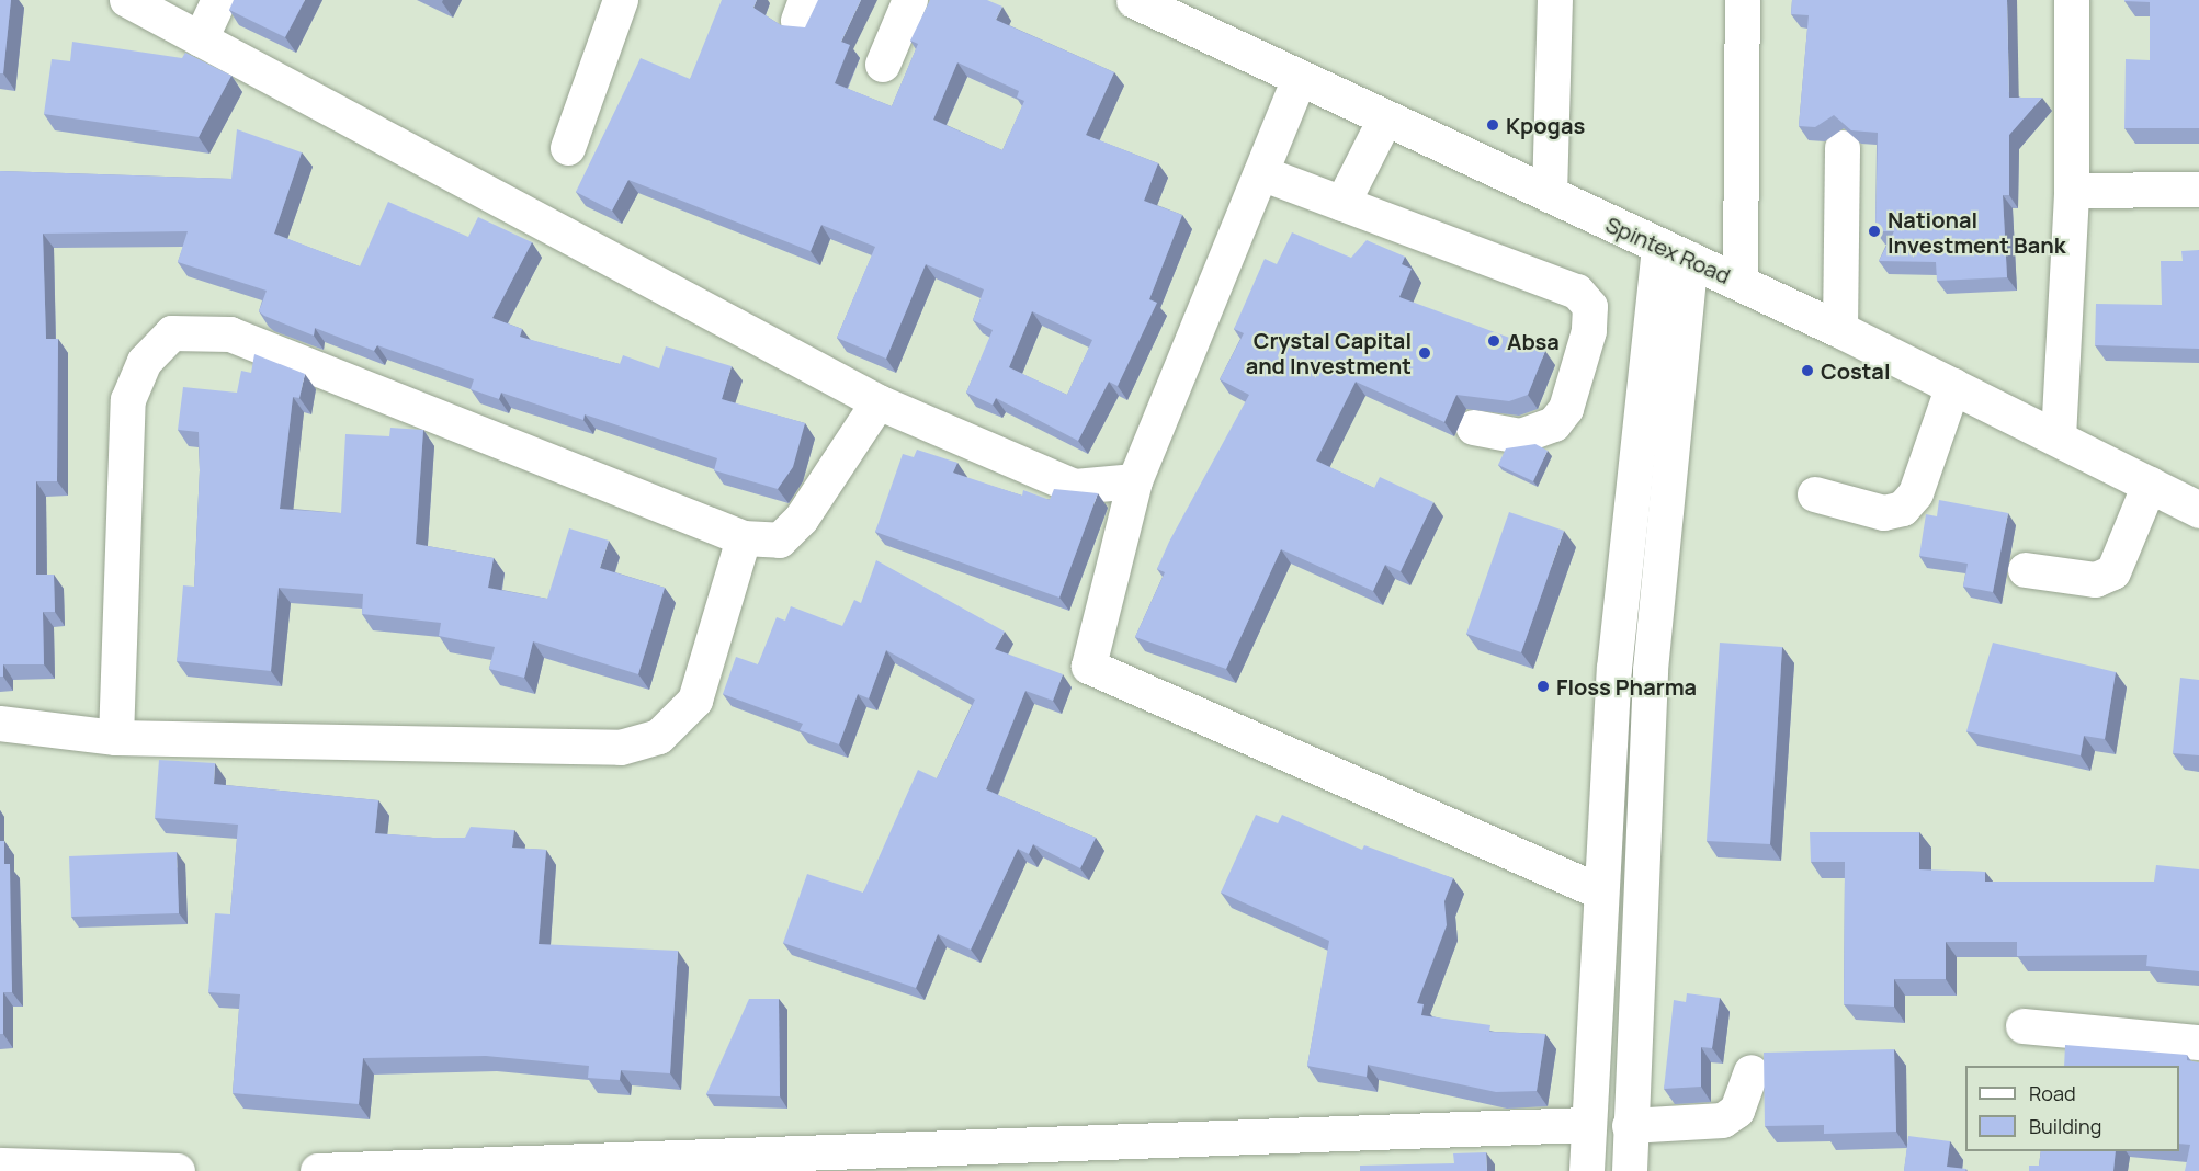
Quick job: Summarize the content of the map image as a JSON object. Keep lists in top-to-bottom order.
{
  "streets": {
    "main road": ["Spintex Road"]
  },
  "places": [
    "Kpogas",
    "National Investment Bank",
    "Absa",
    "Crystal Capital and Investment",
    "Costal",
    "Floss Pharma"
  ],
  "legend": ["Road", "Building"]
}
